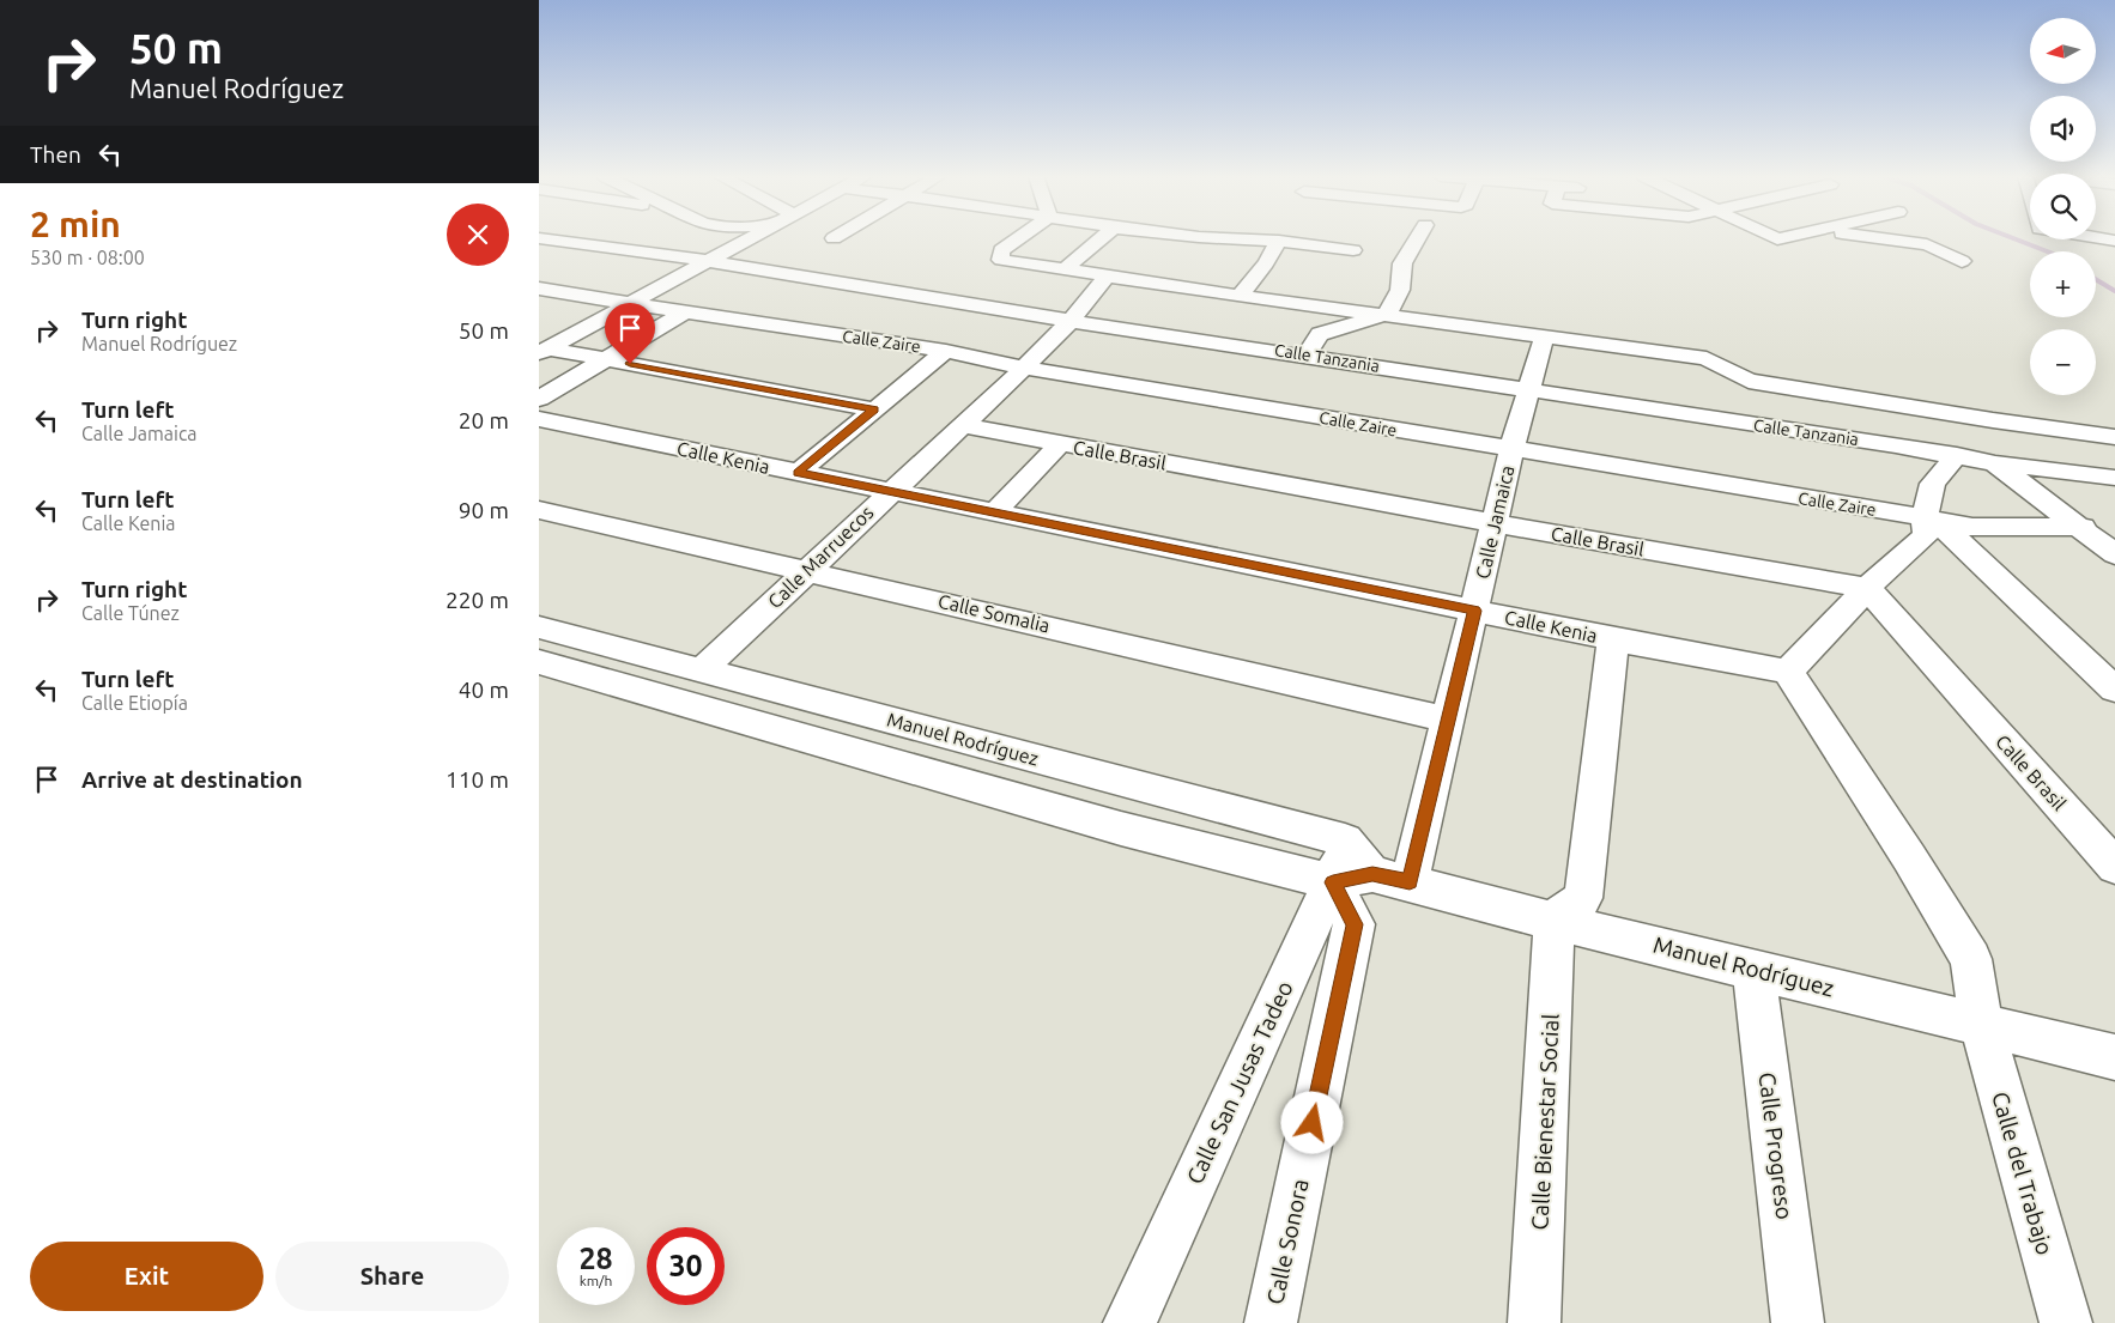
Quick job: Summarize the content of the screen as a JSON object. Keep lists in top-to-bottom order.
{
  "streets": {
    "street": [
      "Calle Zaire",
      "Calle Tanzania",
      "Calle Brasil",
      "Calle Kenia",
      "Calle Jamaica",
      "Calle Marruecos",
      "Calle Somalia",
      "Manuel Rodríguez",
      "Calle San Jusas Tadeo",
      "Calle Bienestar Social",
      "Calle Progreso",
      "Calle del Trabajo",
      "Calle Sonora"
    ]
  },
  "crossings": [
    ["Calle Zaire", "Calle Jamaica"],
    ["Calle Zaire", "Calle Marruecos"],
    ["Calle Tanzania", "Calle Jamaica"],
    ["Calle Tanzania", "Calle Marruecos"],
    ["Calle Brasil", "Calle Jamaica"],
    ["Calle Brasil", "Calle Marruecos"],
    ["Calle Kenia", "Calle Jamaica"],
    ["Calle Kenia", "Calle Marruecos"],
    ["Calle Kenia", "Calle del Trabajo"],
    ["Calle Jamaica", "Calle Somalia"],
    ["Calle Jamaica", "Manuel Rodríguez"],
    ["Calle Jamaica", "Calle San Jusas Tadeo"],
    ["Calle Jamaica", "Calle Sonora"],
    ["Calle Marruecos", "Calle Somalia"],
    ["Calle Marruecos", "Manuel Rodríguez"],
    ["Manuel Rodríguez", "Calle San Jusas Tadeo"],
    ["Manuel Rodríguez", "Calle Bienestar Social"],
    ["Manuel Rodríguez", "Calle Progreso"],
    ["Manuel Rodríguez", "Calle del Trabajo"],
    ["Manuel Rodríguez", "Calle Sonora"],
    ["Calle San Jusas Tadeo", "Calle Sonora"]
  ],
  "north": "left",
  "page": {
    "turn": ["50 m", "Manuel Rodríguez"],
    "map_buttons": ["+", "−"],
    "then": "Then",
    "heading": ["2 min", "530 m · 08:00"],
    "list": [
      {
        "name": "Turn right",
        "note": "Manuel Rodríguez",
        "value": "50 m"
      },
      {
        "name": "Turn left",
        "note": "Calle Jamaica",
        "value": "20 m"
      },
      {
        "name": "Turn left",
        "note": "Calle Kenia",
        "value": "90 m"
      },
      {
        "name": "Turn right",
        "note": "Calle Túnez",
        "value": "220 m"
      },
      {
        "name": "Turn left",
        "note": "Calle Etiopía",
        "value": "40 m"
      },
      {
        "name": "Arrive at destination",
        "value": "110 m"
      }
    ],
    "speed": "28 km/h",
    "limit": "30",
    "buttons": ["Exit", "Share"]
  }
}
